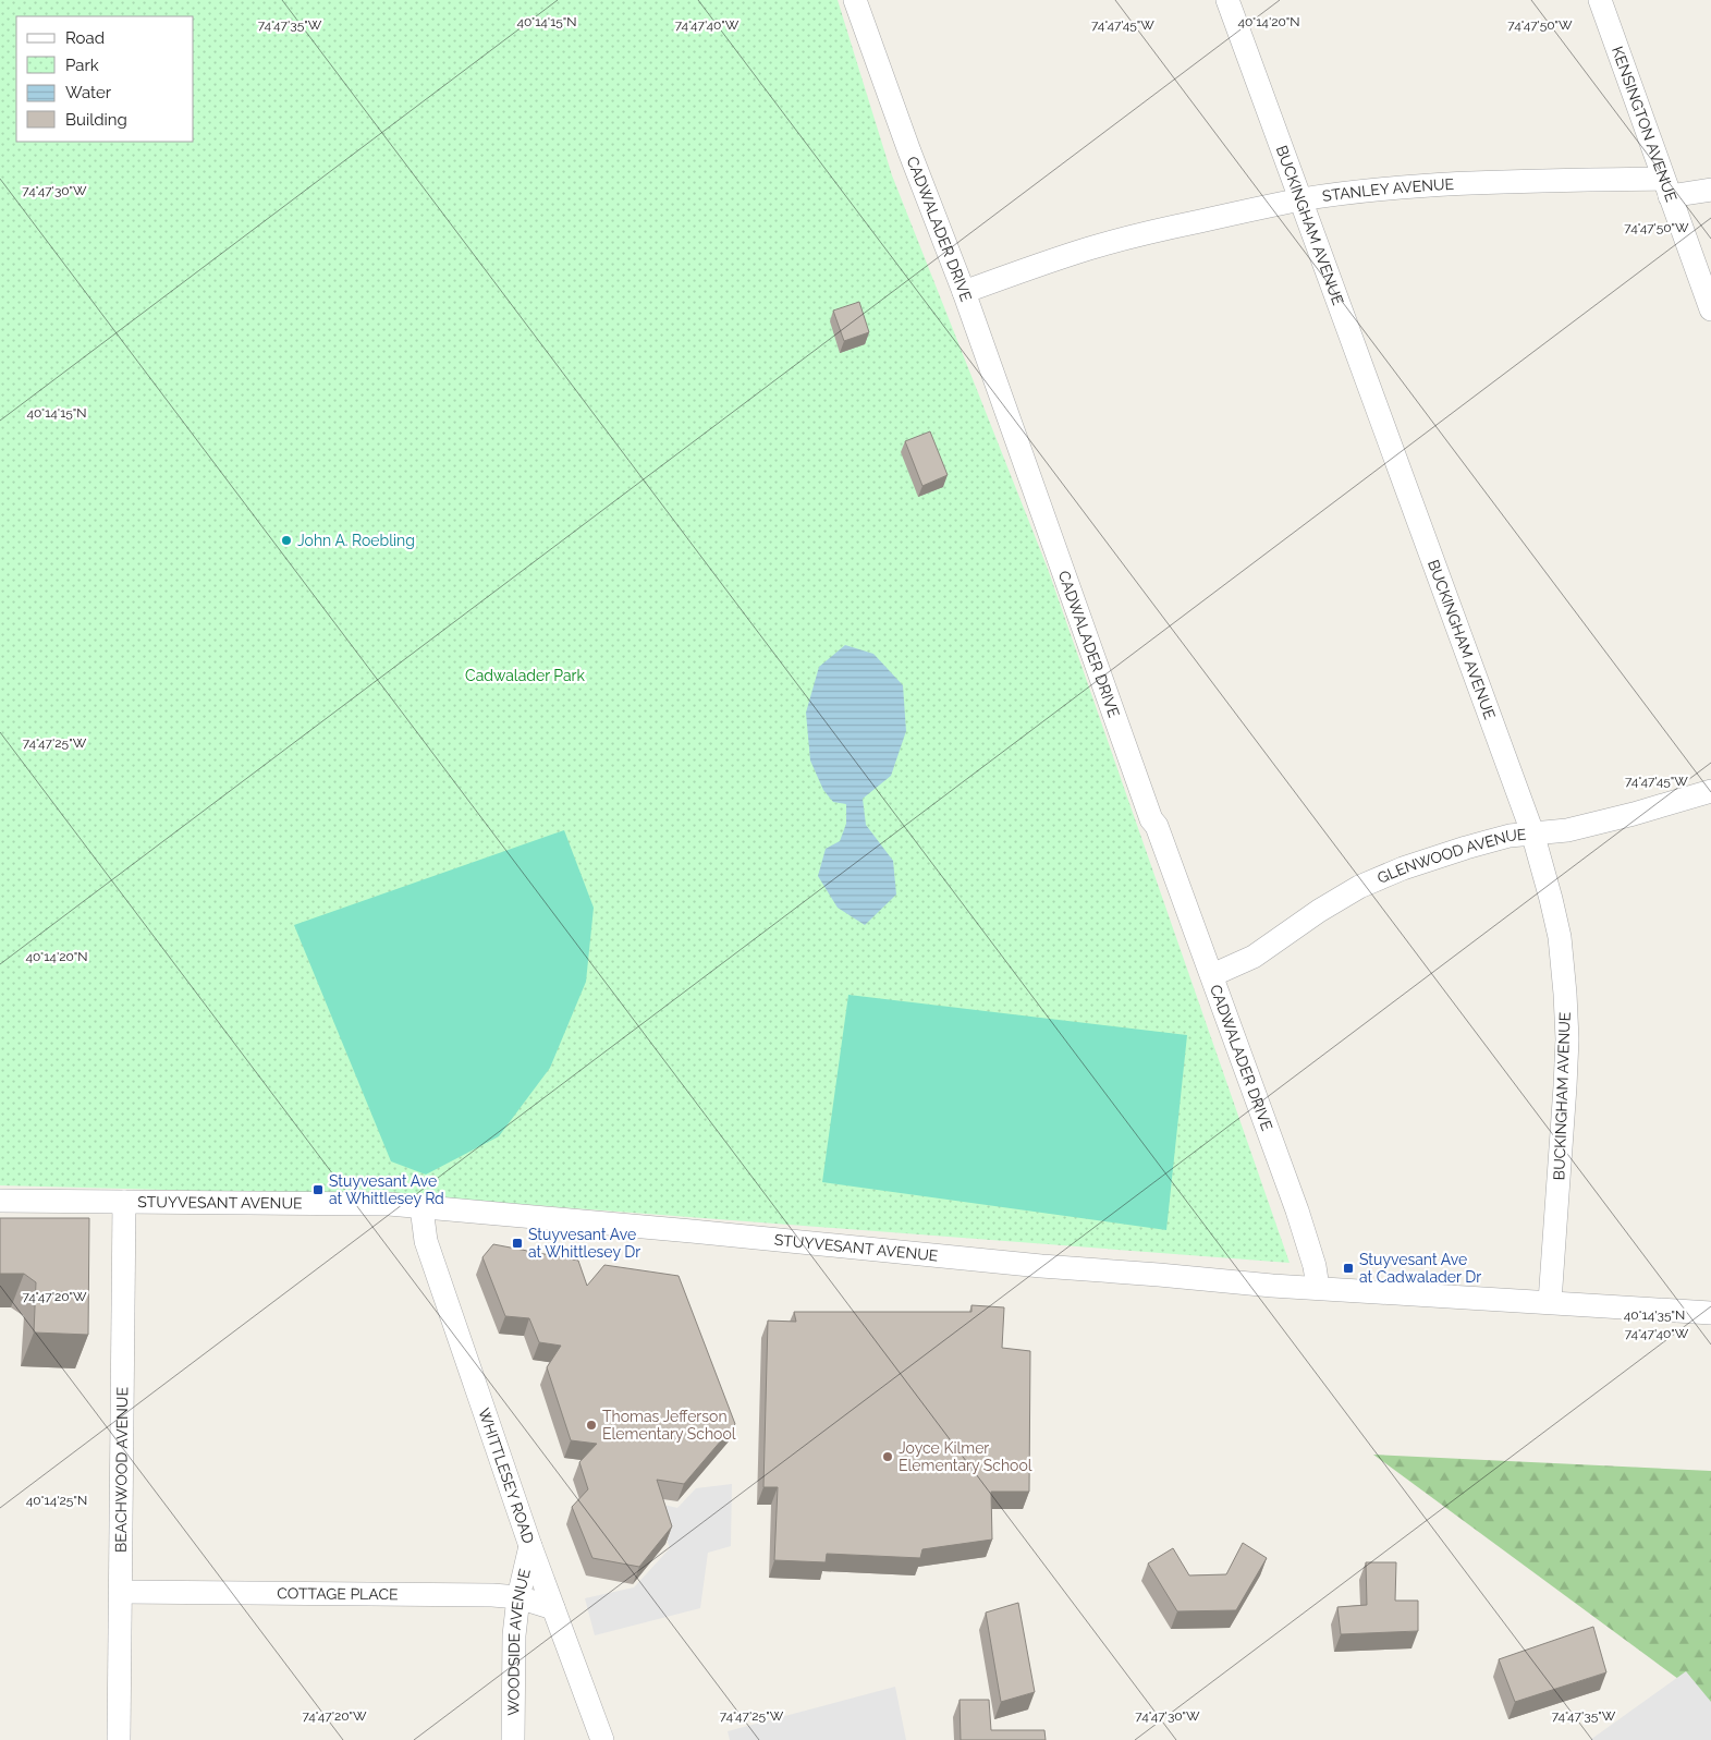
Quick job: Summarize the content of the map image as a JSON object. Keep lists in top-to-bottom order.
{
  "streets": {
    "street": [
      "KENSINGTON AVENUE",
      "STANLEY AVENUE",
      "BUCKINGHAM AVENUE",
      "CADWALADER DRIVE",
      "GLENWOOD AVENUE",
      "STUYVESANT AVENUE",
      "BEACHWOOD AVENUE",
      "WHITTLESEY ROAD",
      "COTTAGE PLACE",
      "WOODSIDE AVENUE"
    ]
  },
  "crossings": [
    ["KENSINGTON AVENUE", "STANLEY AVENUE"],
    ["STANLEY AVENUE", "BUCKINGHAM AVENUE"],
    ["STANLEY AVENUE", "CADWALADER DRIVE"],
    ["BUCKINGHAM AVENUE", "GLENWOOD AVENUE"],
    ["BUCKINGHAM AVENUE", "STUYVESANT AVENUE"],
    ["CADWALADER DRIVE", "GLENWOOD AVENUE"],
    ["CADWALADER DRIVE", "STUYVESANT AVENUE"],
    ["STUYVESANT AVENUE", "BEACHWOOD AVENUE"],
    ["STUYVESANT AVENUE", "WHITTLESEY ROAD"],
    ["BEACHWOOD AVENUE", "COTTAGE PLACE"],
    ["WHITTLESEY ROAD", "COTTAGE PLACE"],
    ["WHITTLESEY ROAD", "WOODSIDE AVENUE"],
    ["COTTAGE PLACE", "WOODSIDE AVENUE"]
  ],
  "parks": ["Cadwalader Park"],
  "places": {
    "other": ["John A. Roebling", "Thomas Jefferson Elementary School", "Joyce Kilmer Elementary School"],
    "transit": ["Stuyvesant Ave at Whittlesey Rd", "Stuyvesant Ave at Whittlesey Dr", "Stuyvesant Ave at Cadwalader Dr"]
  },
  "legend": [
    "Road",
    "Park",
    "Water",
    "Building"
  ],
  "coordinates": [
    "40°14'20\"N",
    "40°14'15\"N",
    "74°47'35\"W",
    "74°47'40\"W",
    "74°47'45\"W",
    "74°47'50\"W",
    "74°47'30\"W",
    "74°47'25\"W",
    "74°47'20\"W",
    "40°14'35\"N",
    "40°14'25\"N"
  ]
}
